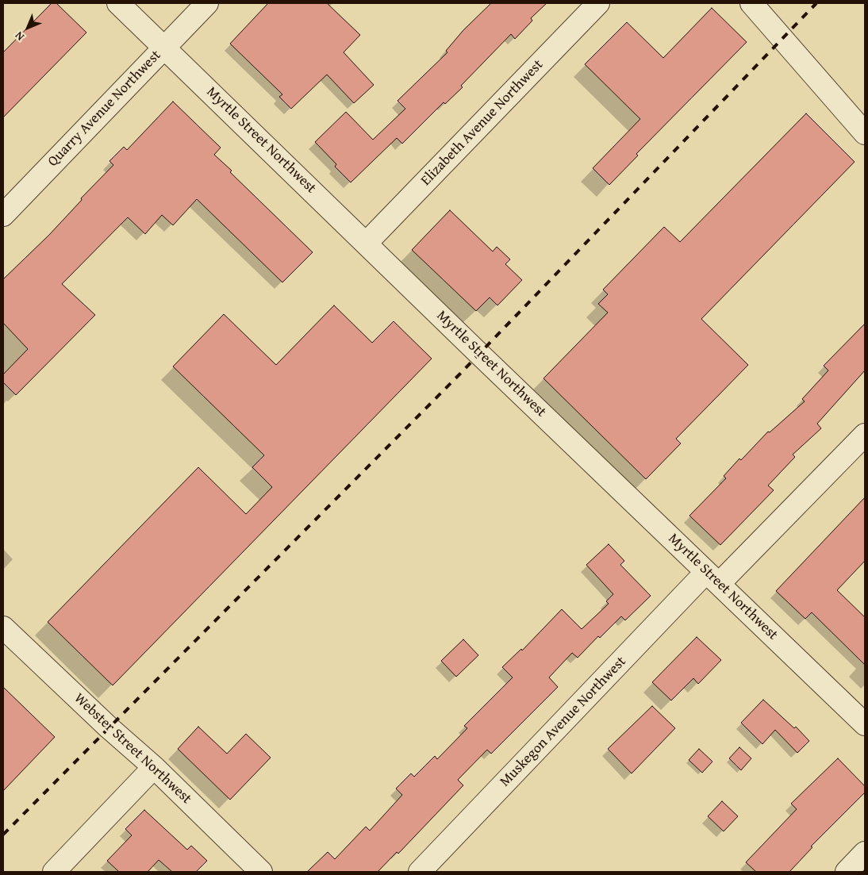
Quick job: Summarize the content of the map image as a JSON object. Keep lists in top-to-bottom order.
{
  "streets": {
    "street": [
      "Quarry Avenue Northwest",
      "Elizabeth Avenue Northwest",
      "Myrtle Street Northwest",
      "Muskegon Avenue Northwest",
      "Webster Street Northwest"
    ]
  },
  "crossings": [
    ["Quarry Avenue Northwest", "Myrtle Street Northwest"],
    ["Elizabeth Avenue Northwest", "Myrtle Street Northwest"],
    ["Myrtle Street Northwest", "Muskegon Avenue Northwest"]
  ],
  "north": "bottom left"
}
